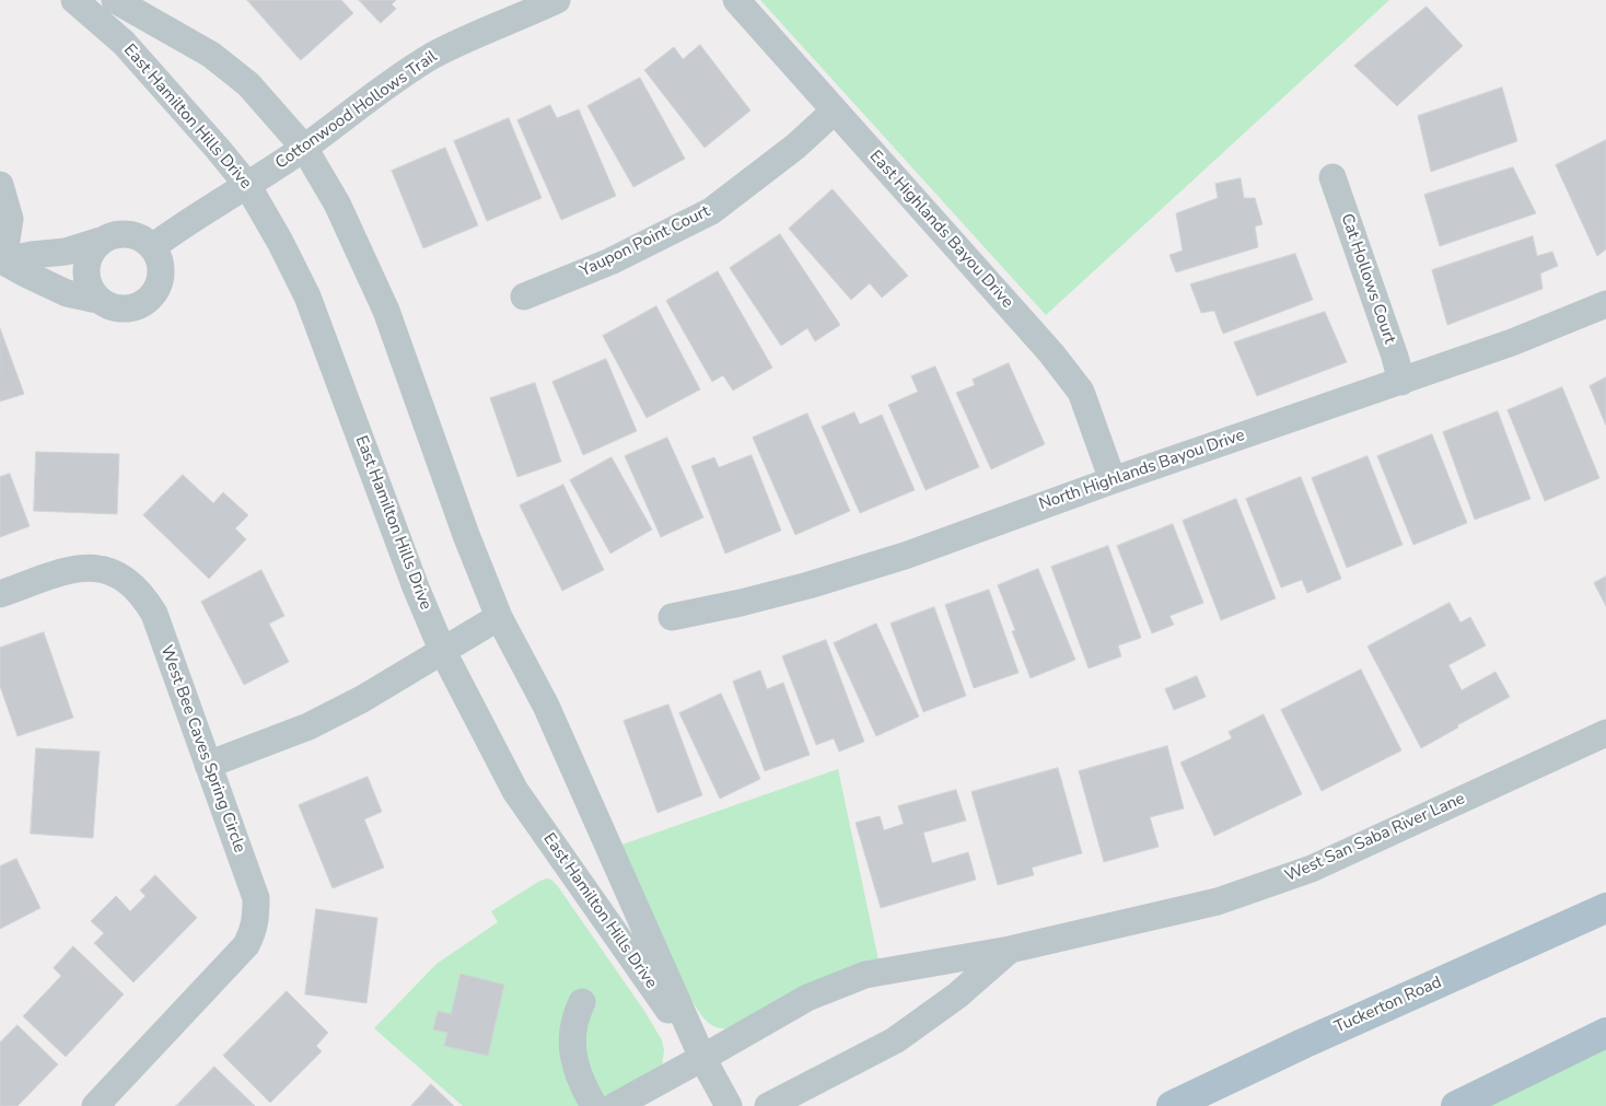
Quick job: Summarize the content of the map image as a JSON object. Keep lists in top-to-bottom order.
{
  "streets": {
    "main road": ["Tuckerton Road"],
    "street": [
      "Cottonwood Hollows Trail",
      "East Hamilton Hills Drive",
      "East Highlands Bayou Drive",
      "Yaupon Point Court",
      "Cat Hollows Court",
      "North Highlands Bayou Drive",
      "West Bee Caves Spring Circle",
      "West San Saba River Lane"
    ]
  },
  "crossings": [
    ["Cottonwood Hollows Trail", "East Hamilton Hills Drive"],
    ["East Hamilton Hills Drive", "West San Saba River Lane"],
    ["East Highlands Bayou Drive", "Yaupon Point Court"],
    ["East Highlands Bayou Drive", "North Highlands Bayou Drive"],
    ["Cat Hollows Court", "North Highlands Bayou Drive"]
  ]
}
